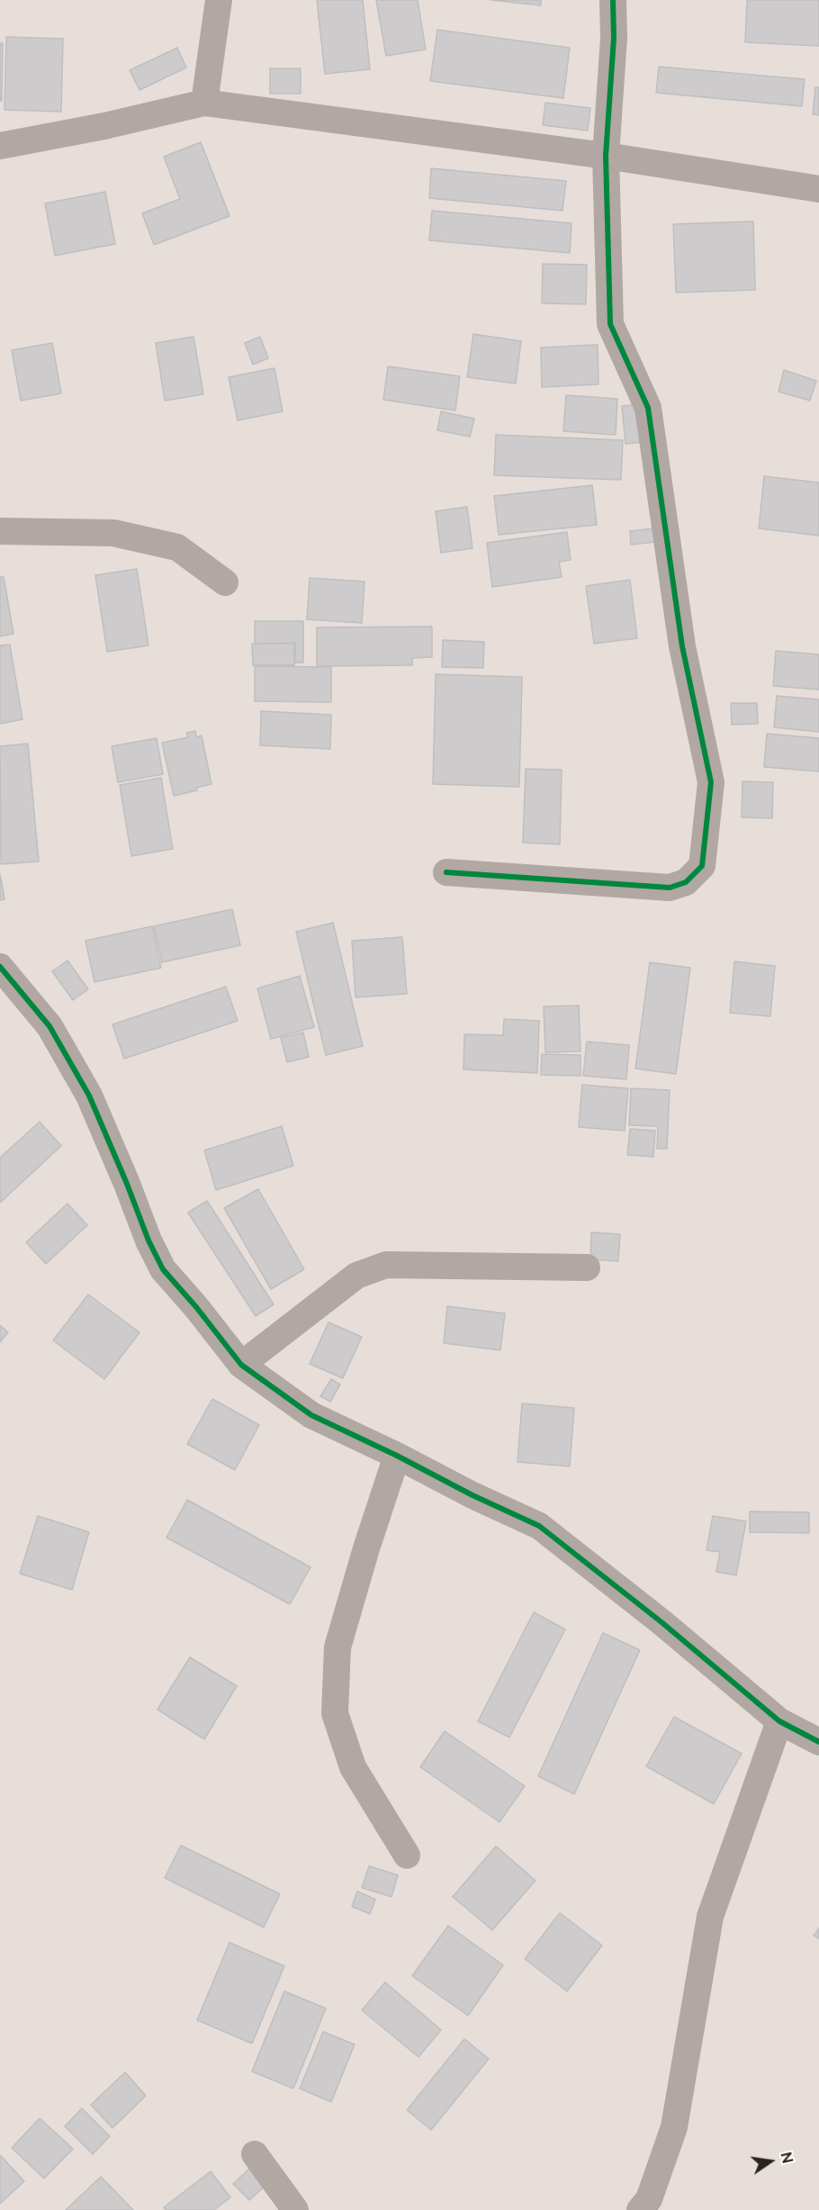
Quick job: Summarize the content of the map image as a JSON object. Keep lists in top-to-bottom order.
{
  "north": "right"
}
